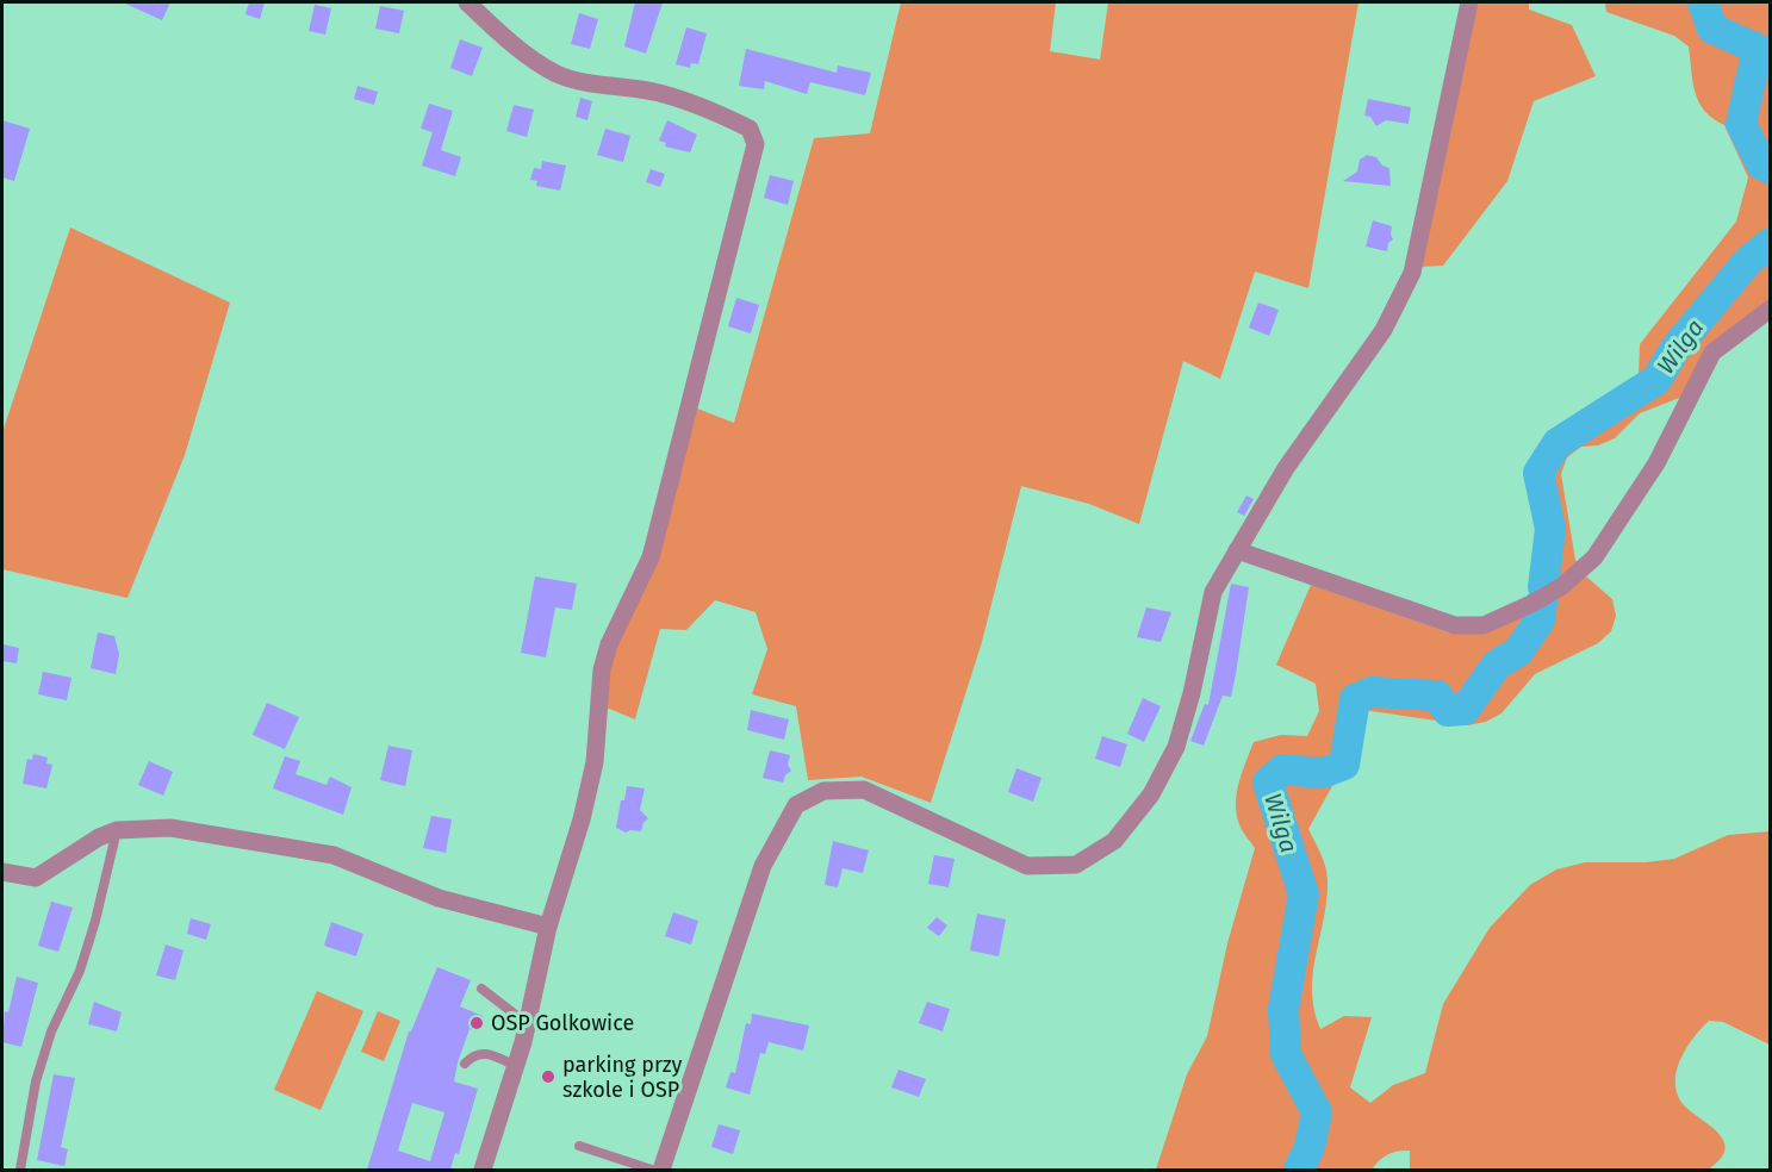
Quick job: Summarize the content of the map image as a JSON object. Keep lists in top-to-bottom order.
{
  "water": ["Wilga"],
  "places": ["OSP Golkowice", "parking przy szkole i OSP"]
}
